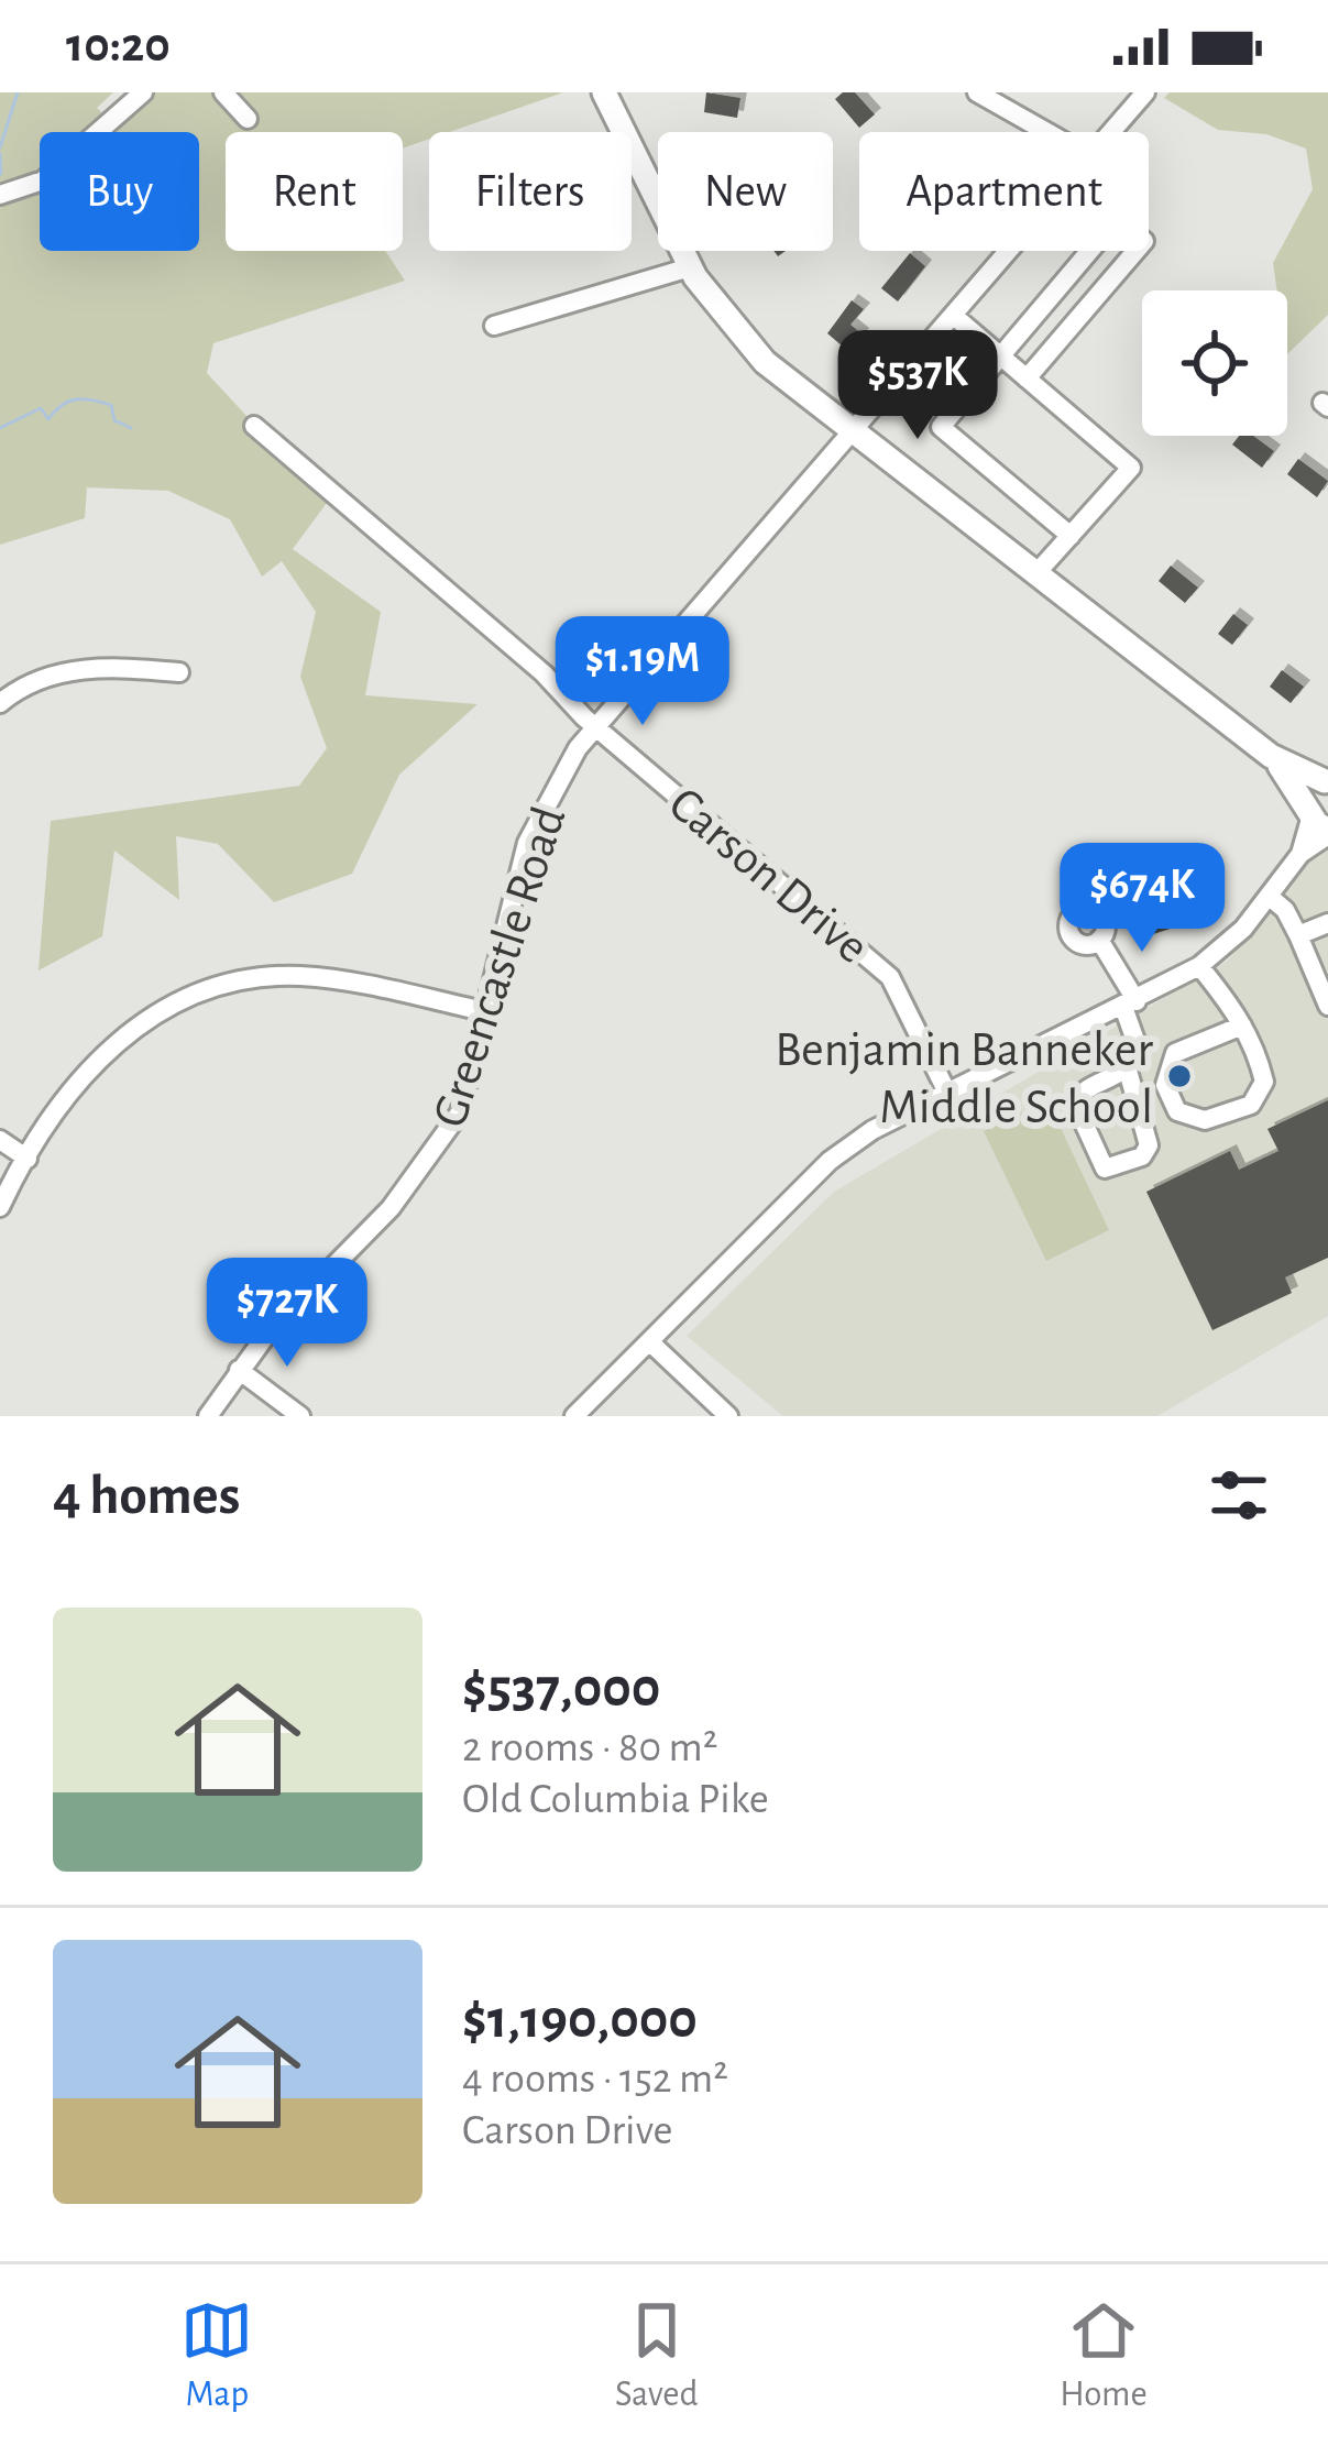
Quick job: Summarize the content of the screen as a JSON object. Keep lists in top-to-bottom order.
{
  "streets": {
    "street": ["Carson Drive", "Greencastle Road"]
  },
  "crossings": [
    ["Carson Drive", "Greencastle Road"]
  ],
  "places": ["Benjamin Banneker Middle School"],
  "page": {
    "status": "10:20",
    "chip": [
      "Buy",
      "Rent",
      "Filters",
      "New",
      "Apartment"
    ],
    "price": [
      "$537K",
      "$1.19M",
      "$674K",
      "$727K"
    ],
    "heading": "4 homes",
    "list": [
      {
        "name": "$537,000",
        "note": "2 rooms · 80 m² · Old Columbia Pike"
      },
      {
        "name": "$1,190,000",
        "note": "4 rooms · 152 m² · Carson Drive"
      }
    ],
    "tabs": ["Map", "Saved", "Home"]
  }
}
